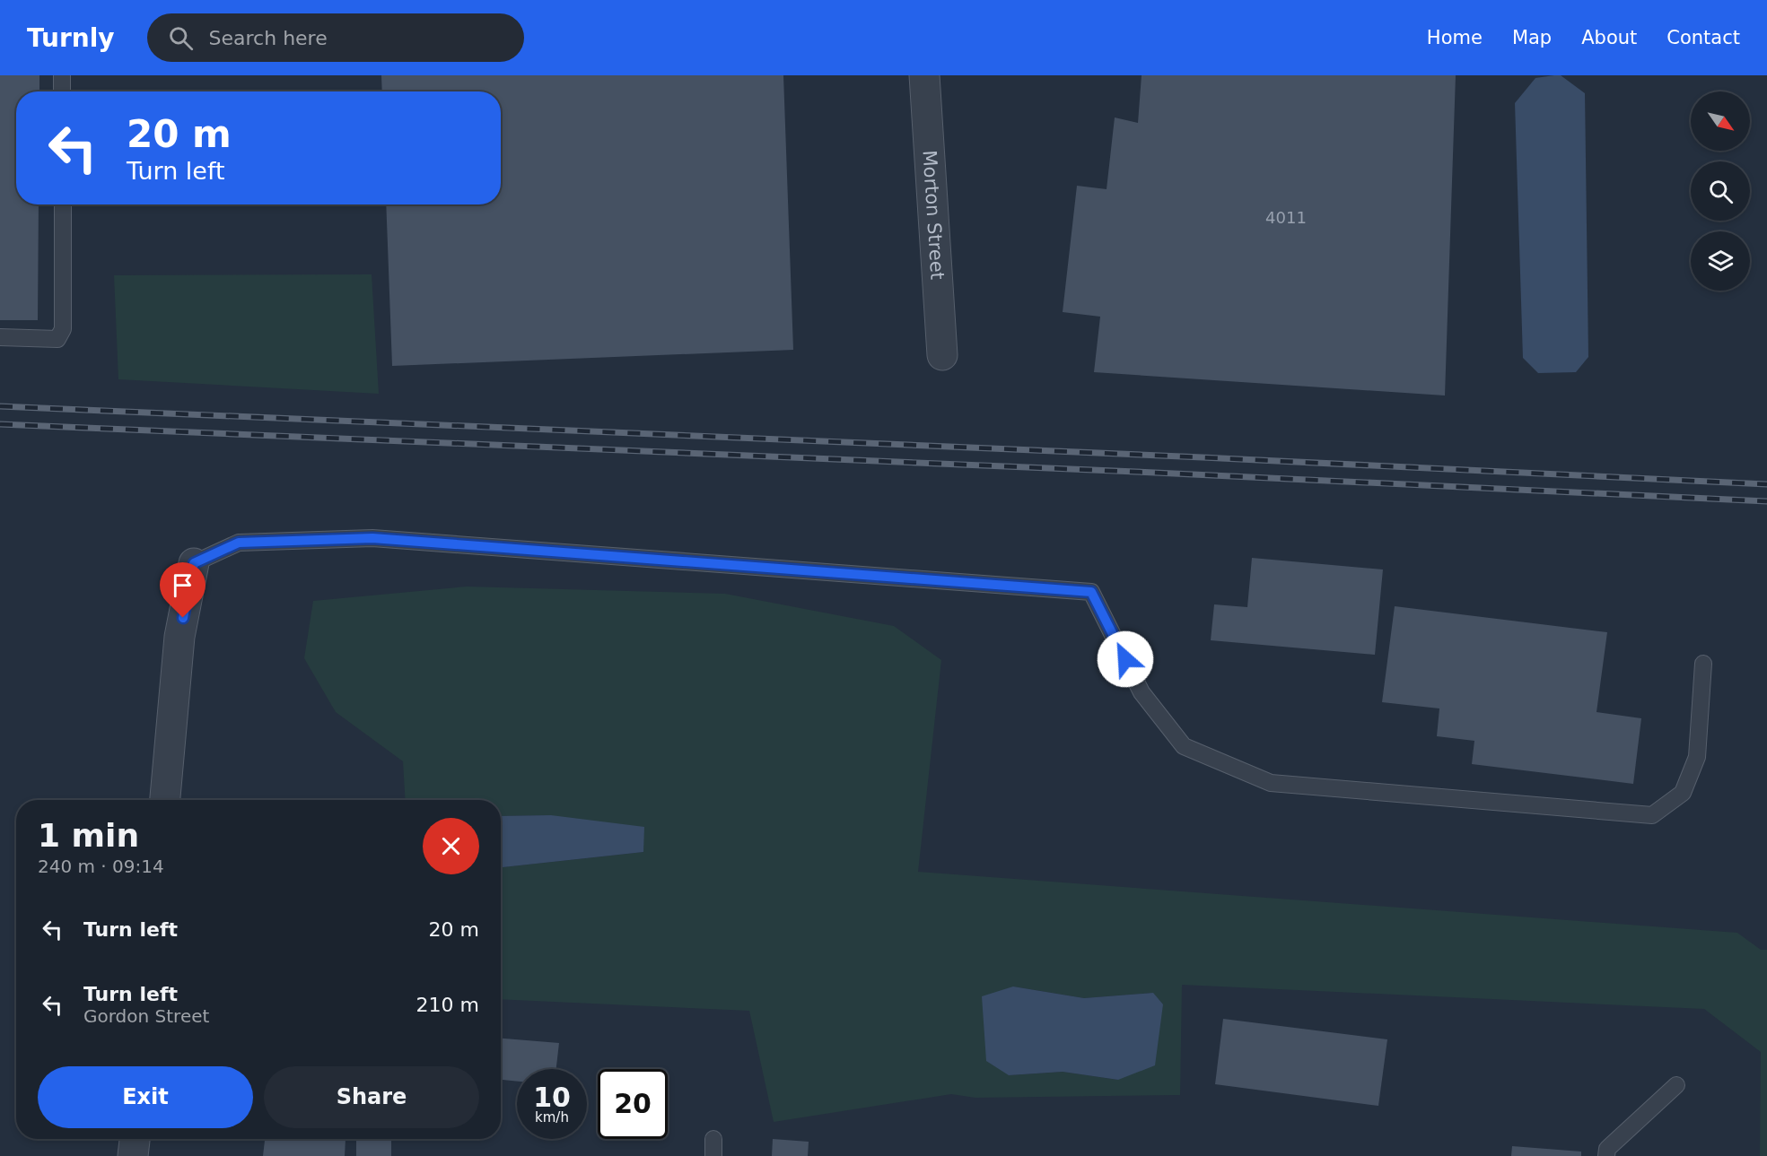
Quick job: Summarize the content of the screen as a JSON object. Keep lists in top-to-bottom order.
{
  "streets": {
    "street": ["Morton Street"]
  },
  "house_numbers": ["4011"],
  "north": "bottom right",
  "page": {
    "header": "Turnly",
    "search": "Search here",
    "nav": [
      "Home",
      "Map",
      "About",
      "Contact"
    ],
    "turn": ["20 m", "Turn left"],
    "heading": ["1 min", "240 m · 09:14"],
    "list": [
      {
        "name": "Turn left",
        "value": "20 m"
      },
      {
        "name": "Turn left",
        "note": "Gordon Street",
        "value": "210 m"
      }
    ],
    "buttons": ["Exit", "Share"],
    "speed": "10 km/h",
    "limit": "20"
  }
}
